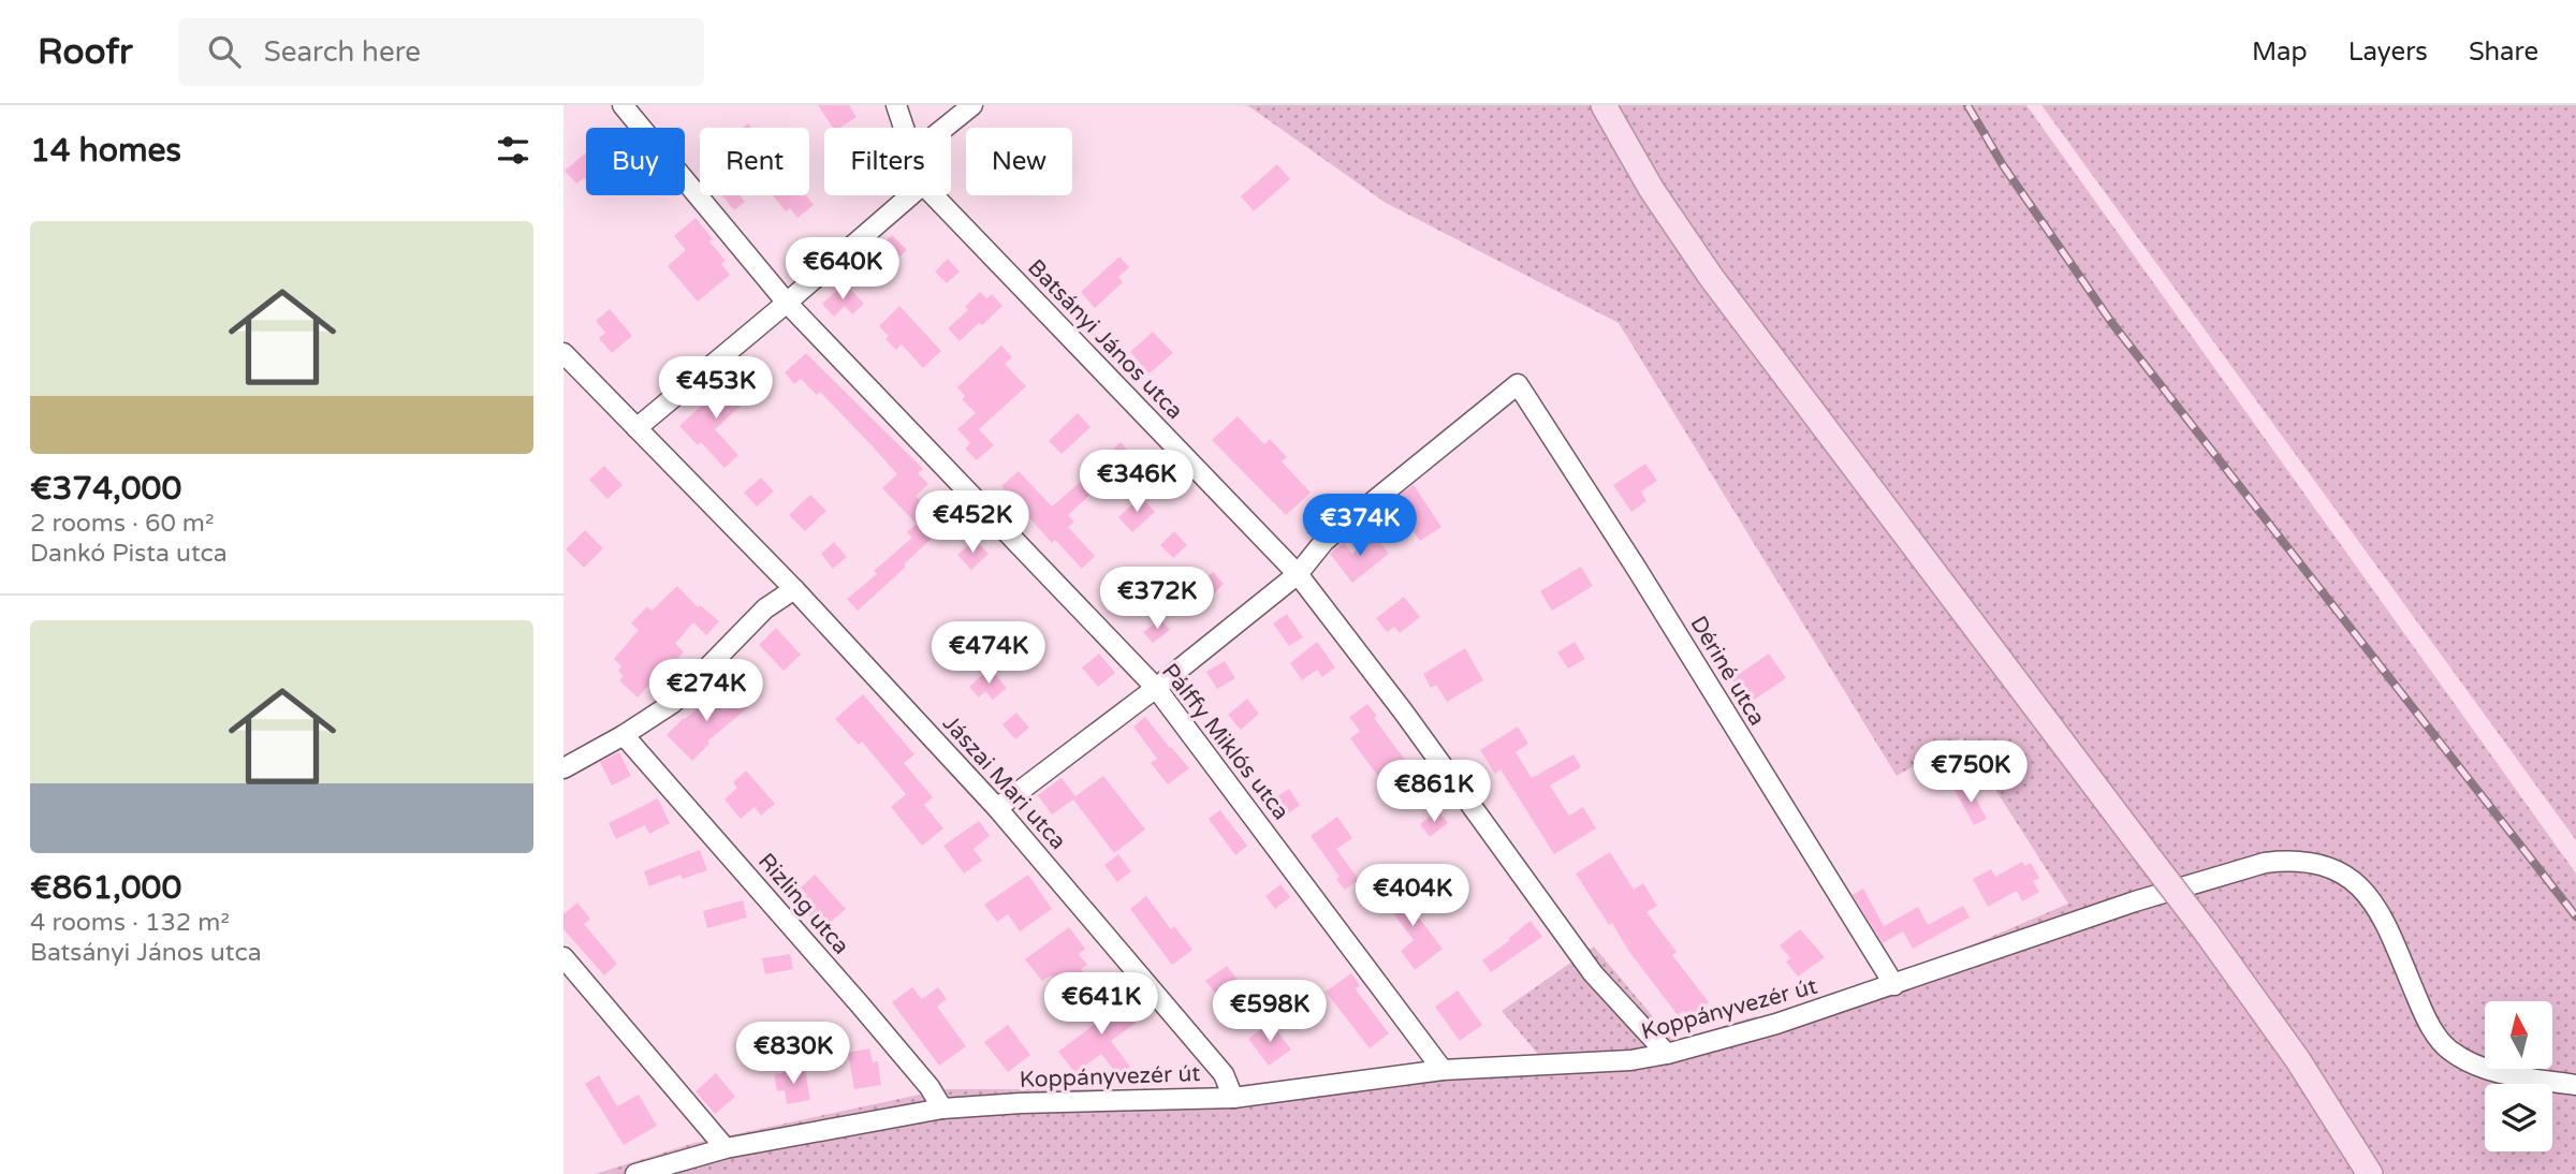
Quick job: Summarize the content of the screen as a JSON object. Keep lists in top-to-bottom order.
{
  "streets": {
    "street": [
      "Batsányi János utca",
      "Dériné utca",
      "Pálffy Miklós utca",
      "Jászai Mari utca",
      "Rizling utca",
      "Koppányvezér út"
    ]
  },
  "crossings": [
    ["Batsányi János utca", "Dériné utca"],
    ["Batsányi János utca", "Koppányvezér út"],
    ["Dériné utca", "Koppányvezér út"],
    ["Pálffy Miklós utca", "Koppányvezér út"],
    ["Jászai Mari utca", "Koppányvezér út"],
    ["Rizling utca", "Koppányvezér út"]
  ],
  "north": "top",
  "page": {
    "header": "Roofr",
    "search": "Search here",
    "nav": ["Map", "Layers", "Share"],
    "heading": "14 homes",
    "chip": [
      "Buy",
      "Rent",
      "Filters",
      "New"
    ],
    "list": [
      {
        "name": "€374,000",
        "note": "2 rooms · 60 m² · Dankó Pista utca"
      },
      {
        "name": "€861,000",
        "note": "4 rooms · 132 m² · Batsányi János utca"
      }
    ],
    "price": [
      "€640K",
      "€453K",
      "€346K",
      "€452K",
      "€374K",
      "€372K",
      "€474K",
      "€274K",
      "€750K",
      "€861K",
      "€404K",
      "€641K",
      "€598K",
      "€830K"
    ]
  }
}
